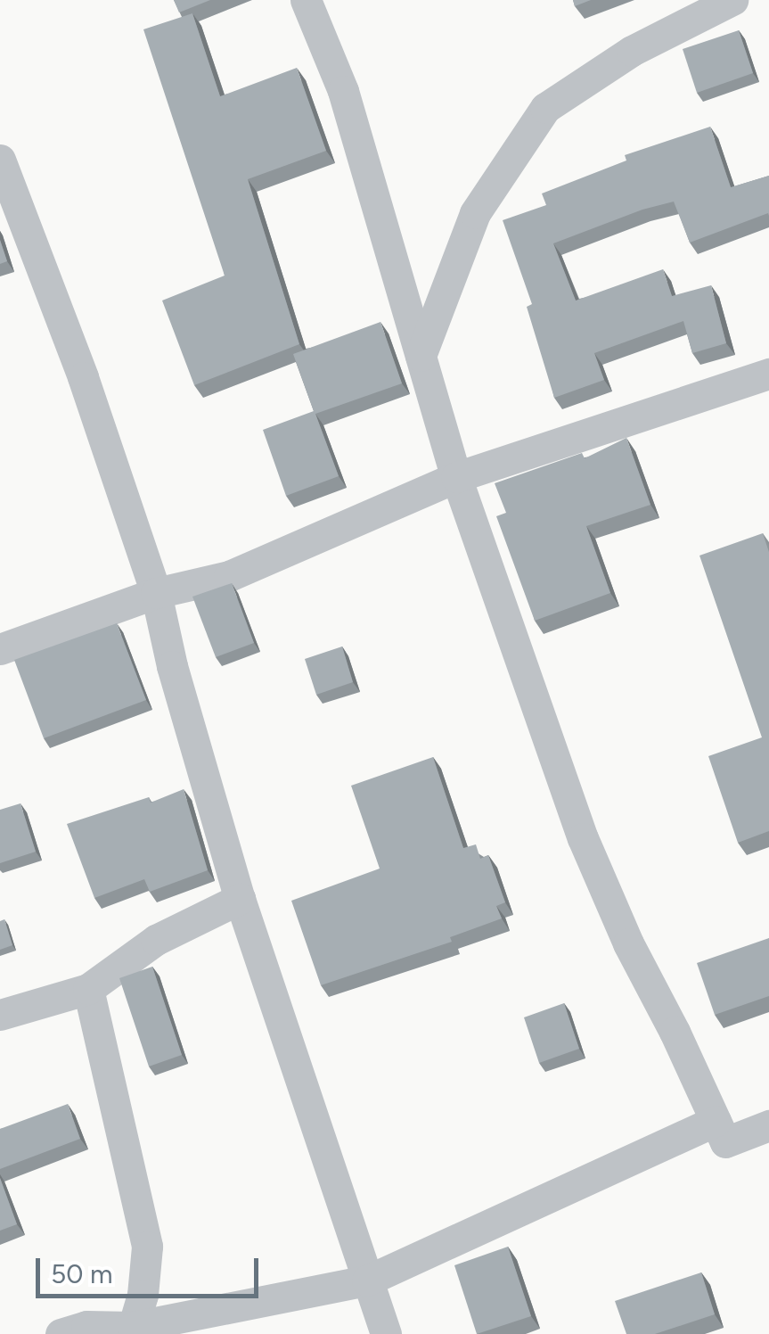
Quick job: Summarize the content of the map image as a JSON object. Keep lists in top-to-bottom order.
{
  "scale_bar": "50 m"
}
